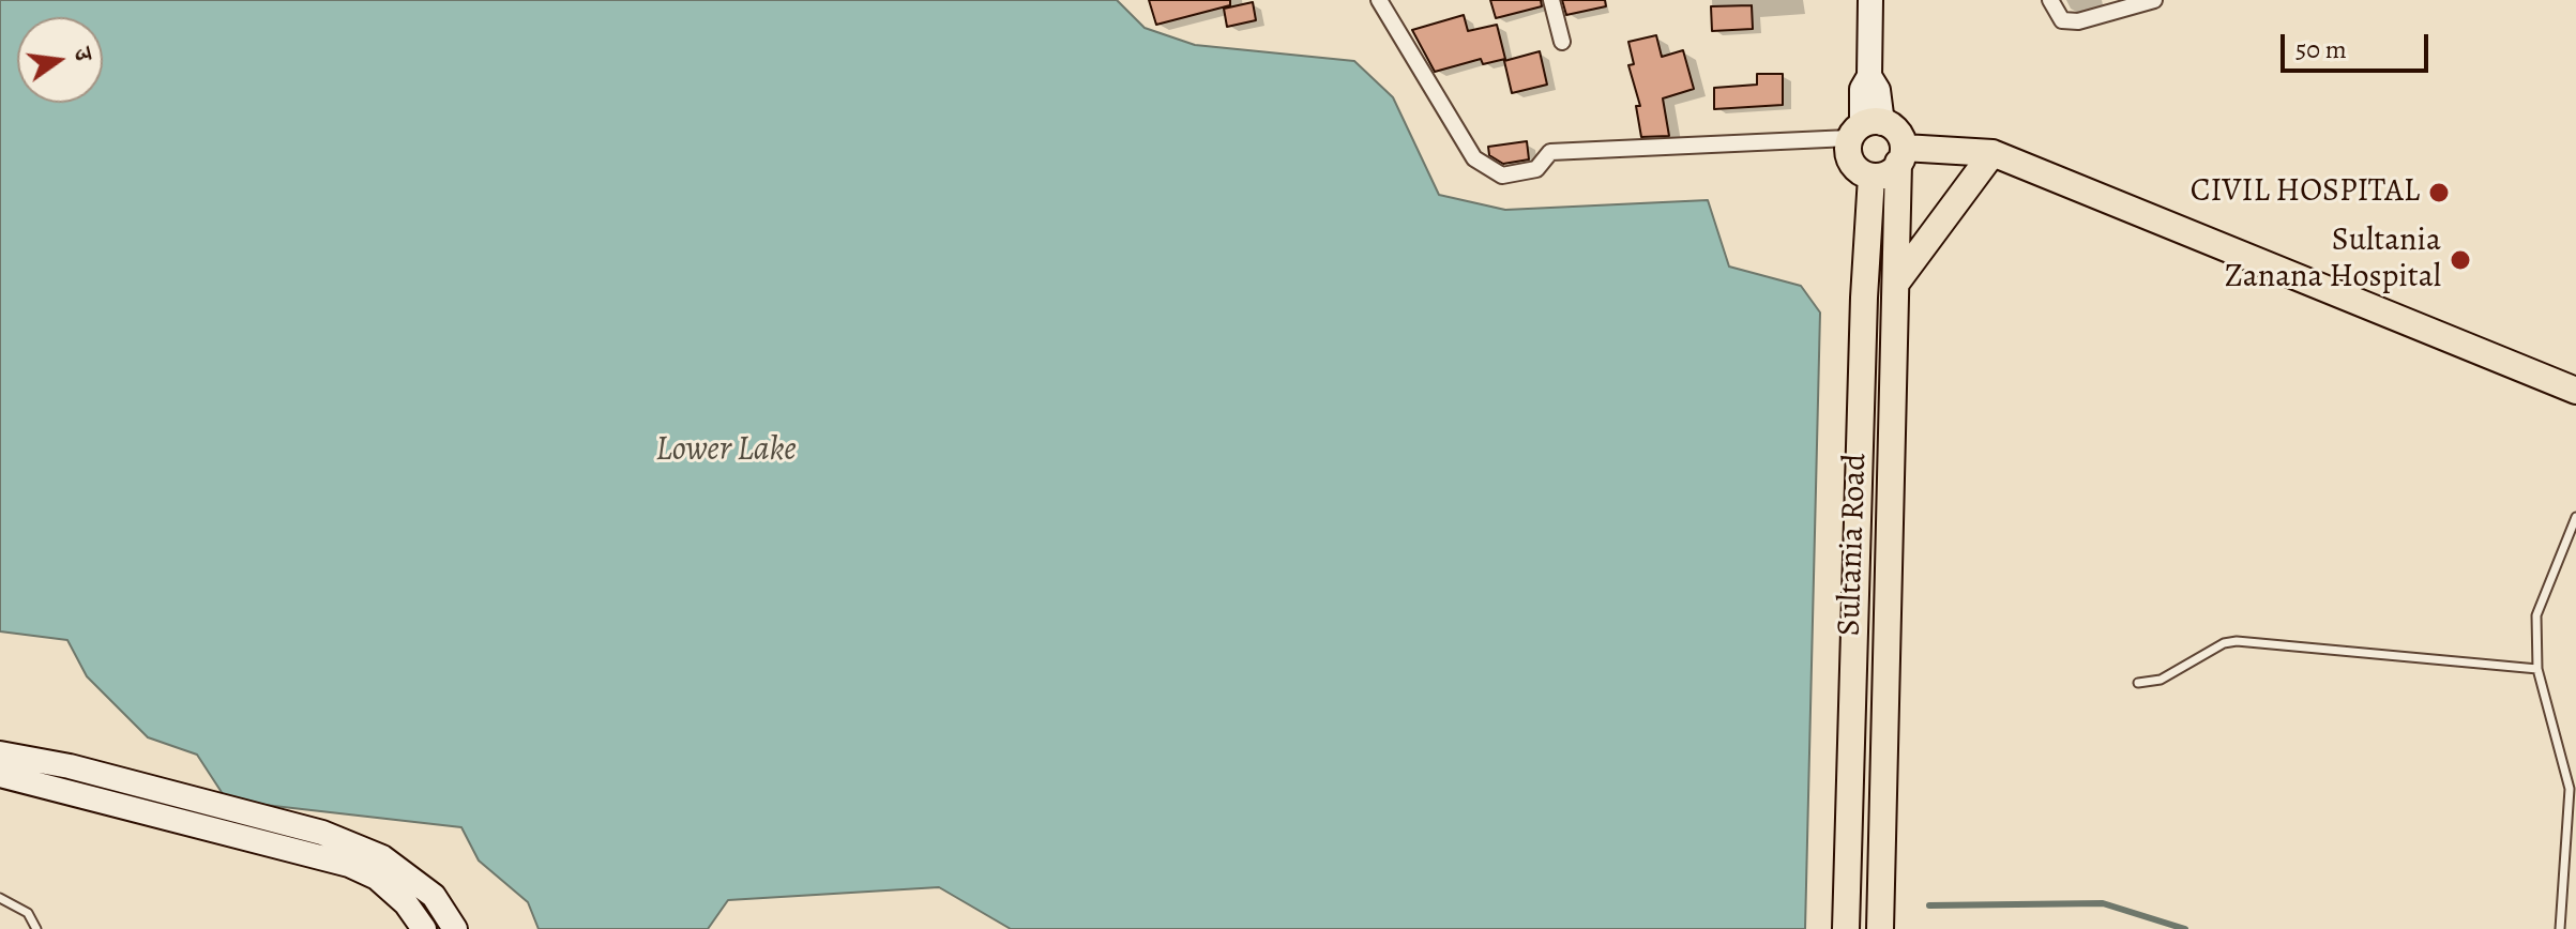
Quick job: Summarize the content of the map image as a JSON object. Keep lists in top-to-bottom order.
{
  "streets": {
    "main road": ["Sultania Road"]
  },
  "water": ["Lower Lake"],
  "places": ["CIVIL HOSPITAL", "Sultania Zanana Hospital"],
  "scale_bar": "50 m",
  "north": "right"
}
